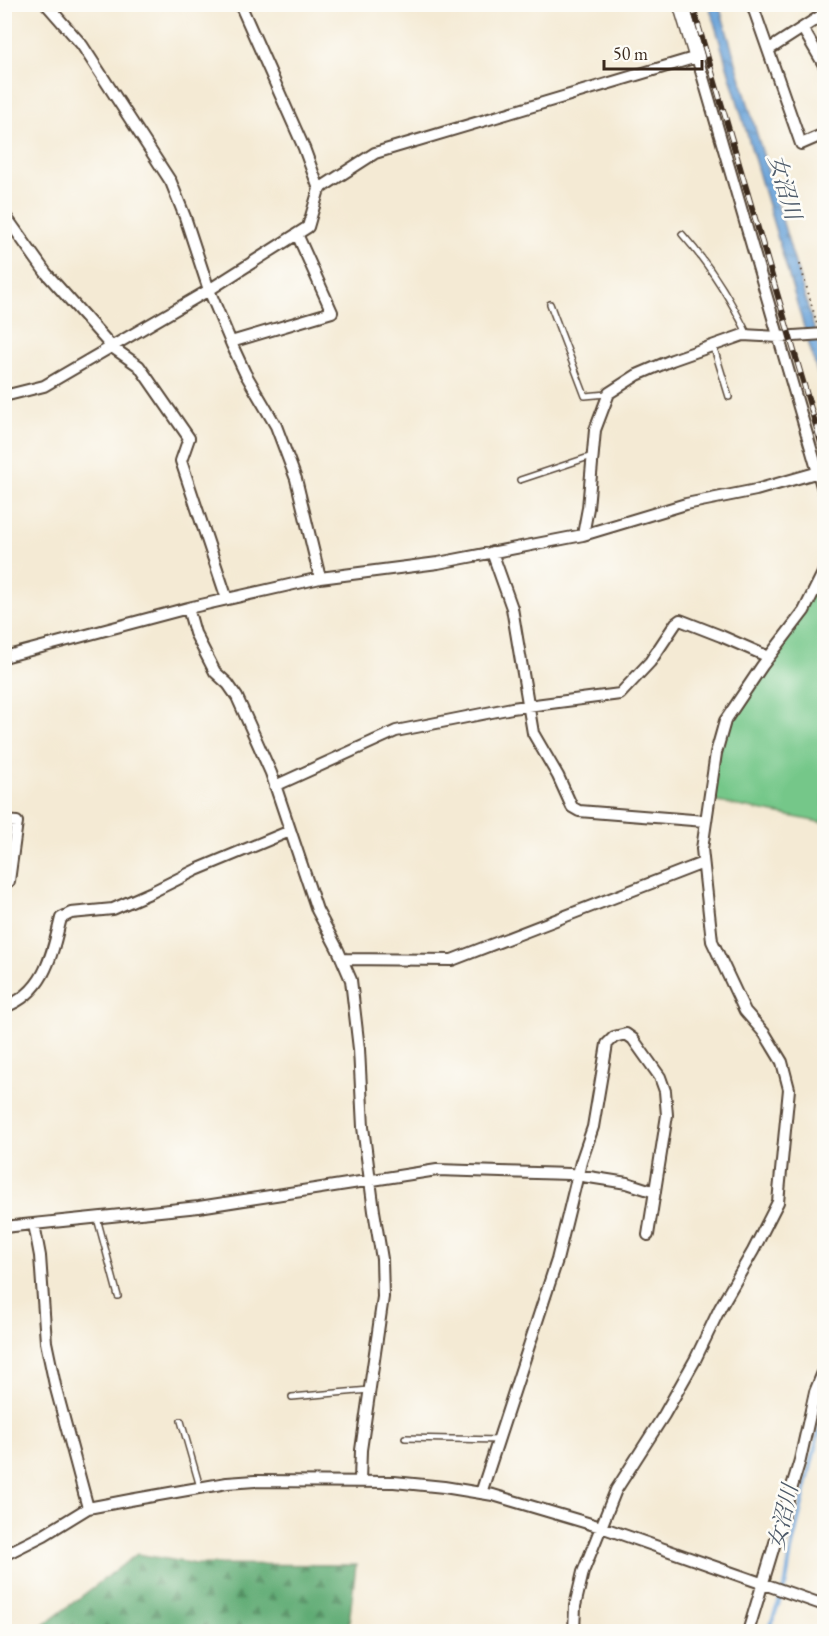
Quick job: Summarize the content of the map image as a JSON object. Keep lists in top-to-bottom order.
{
  "water": ["女沼川"],
  "scale_bar": "50 m"
}
